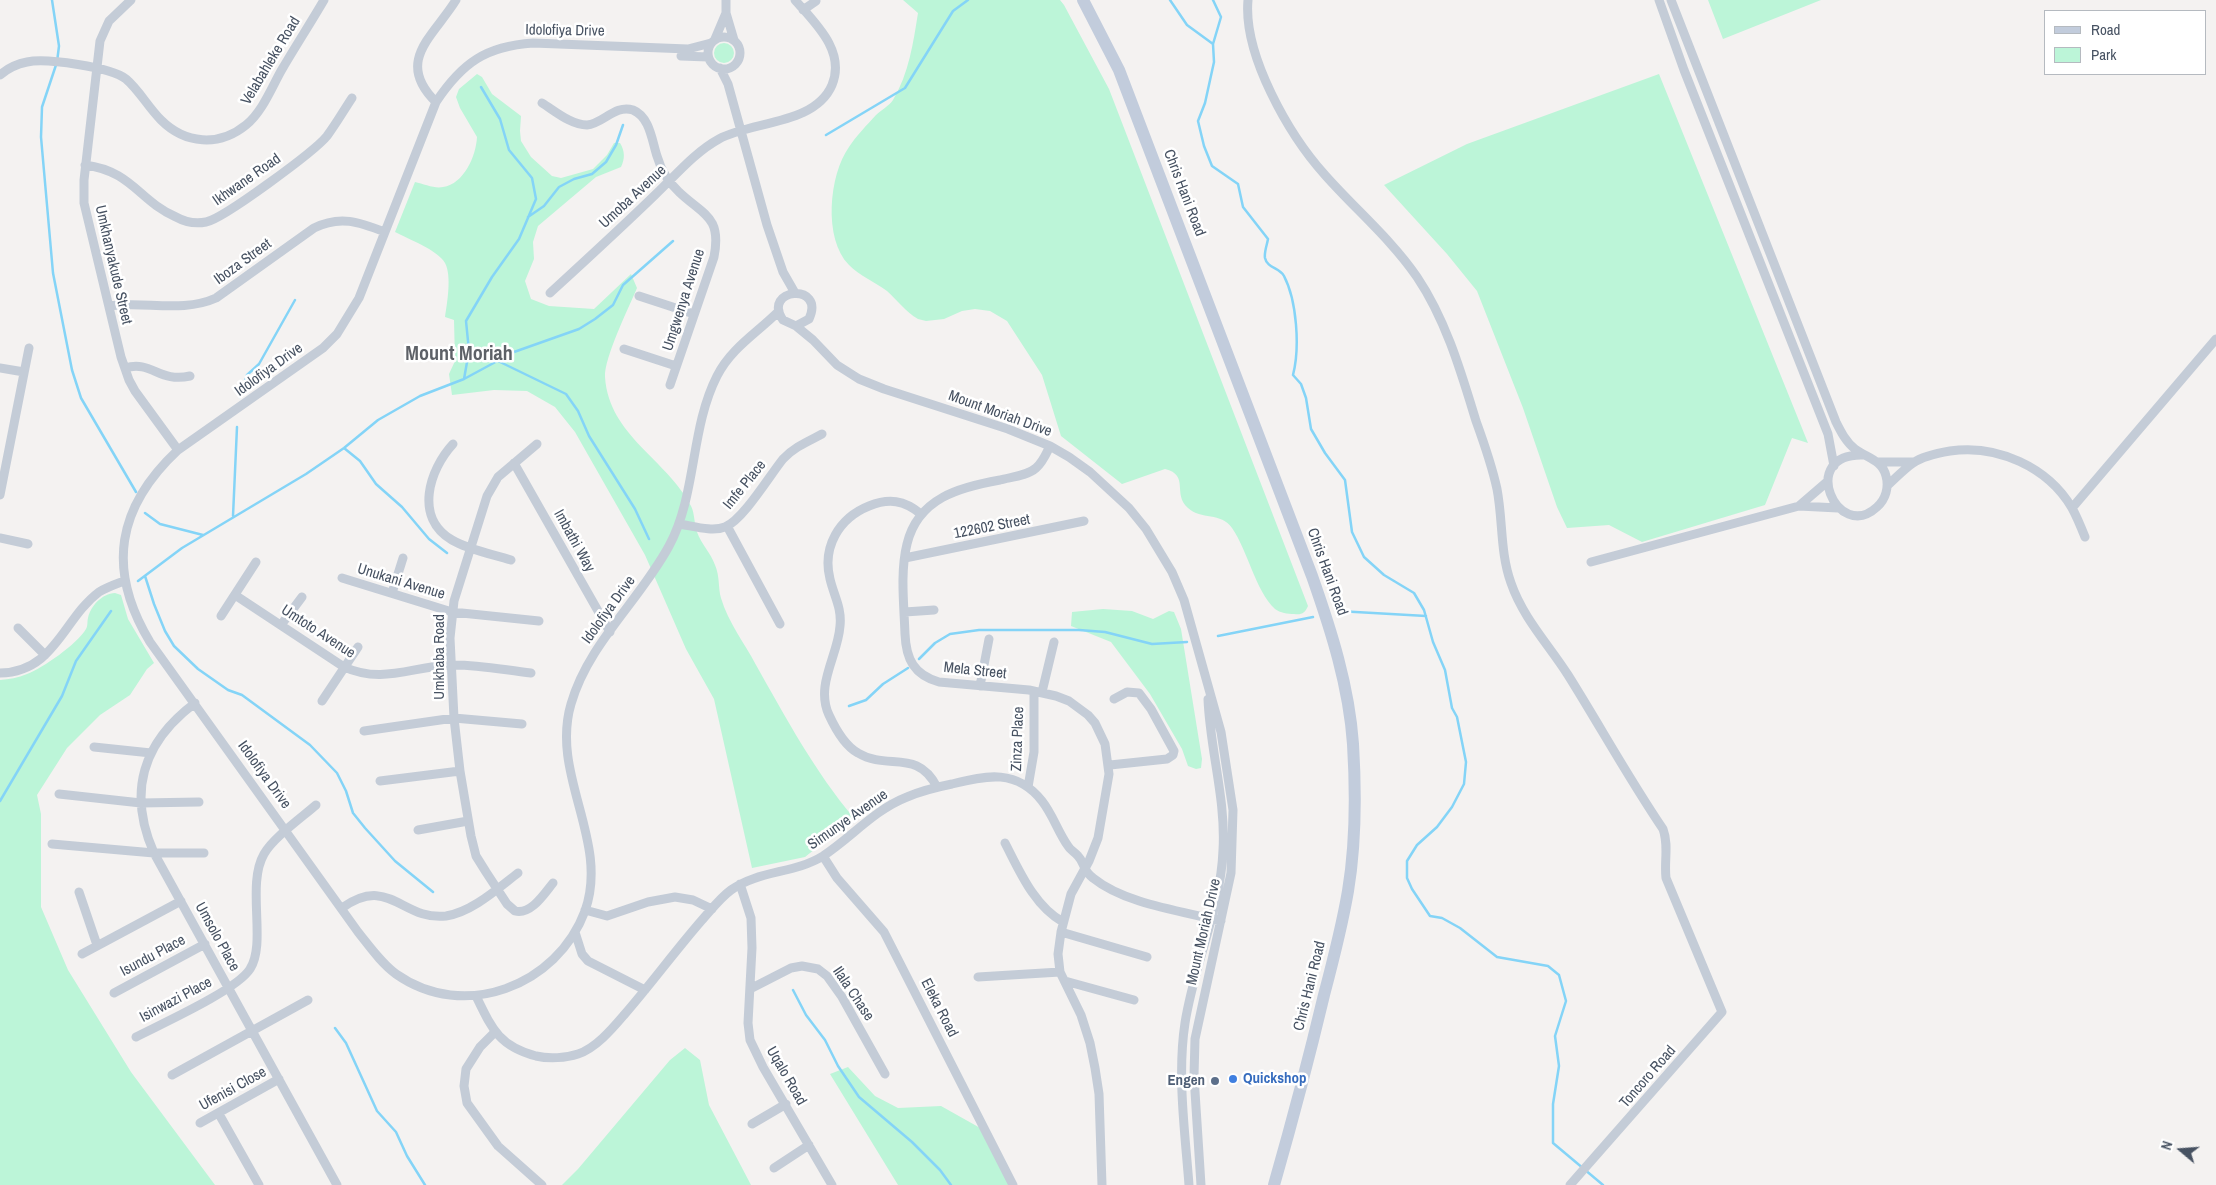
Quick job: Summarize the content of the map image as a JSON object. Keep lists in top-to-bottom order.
{
  "streets": {
    "main road": ["Chris Hani Road"],
    "street": [
      "Idolofiya Drive",
      "Velabahleke Road",
      "Ikhwane Road",
      "Umoba Avenue",
      "Iboza Street",
      "Umkhanyakude Street",
      "Umgwenya Avenue",
      "Mount Moriah Drive",
      "Imfe Place",
      "122602 Street",
      "Imbathi Way",
      "Unukani Avenue",
      "Umtoto Avenue",
      "Umkhaba Road",
      "Mela Street",
      "Zinza Place",
      "Simunye Avenue",
      "Umsolo Place",
      "Isundu Place",
      "Ilala Chase",
      "Isinwazi Place",
      "Eleka Road",
      "Uqalo Road",
      "Toncoro Road",
      "Ufenisi Close"
    ]
  },
  "crossings": [
    ["Idolofiya Drive", "Iboza Street"],
    ["Idolofiya Drive", "Umkhanyakude Street"],
    ["Idolofiya Drive", "Mount Moriah Drive"],
    ["Idolofiya Drive", "Imfe Place"],
    ["Idolofiya Drive", "Imbathi Way"],
    ["Idolofiya Drive", "Simunye Avenue"],
    ["Idolofiya Drive", "Umsolo Place"],
    ["Idolofiya Drive", "Isinwazi Place"],
    ["Velabahleke Road", "Umkhanyakude Street"],
    ["Ikhwane Road", "Umkhanyakude Street"],
    ["Umoba Avenue", "Umgwenya Avenue"],
    ["Iboza Street", "Umkhanyakude Street"],
    ["Mount Moriah Drive", "Mela Street"],
    ["Mount Moriah Drive", "Simunye Avenue"],
    ["122602 Street", "Mela Street"],
    ["Imbathi Way", "Umkhaba Road"],
    ["Unukani Avenue", "Umkhaba Road"],
    ["Umtoto Avenue", "Umkhaba Road"],
    ["Mela Street", "Zinza Place"],
    ["Mela Street", "Simunye Avenue"],
    ["Zinza Place", "Simunye Avenue"],
    ["Simunye Avenue", "Eleka Road"],
    ["Simunye Avenue", "Uqalo Road"],
    ["Umsolo Place", "Isundu Place"],
    ["Umsolo Place", "Isinwazi Place"],
    ["Umsolo Place", "Ufenisi Close"],
    ["Ilala Chase", "Uqalo Road"]
  ],
  "districts": ["Mount Moriah"],
  "places": ["Quickshop", "Engen"],
  "legend": ["Road", "Park"],
  "north": "left"
}
